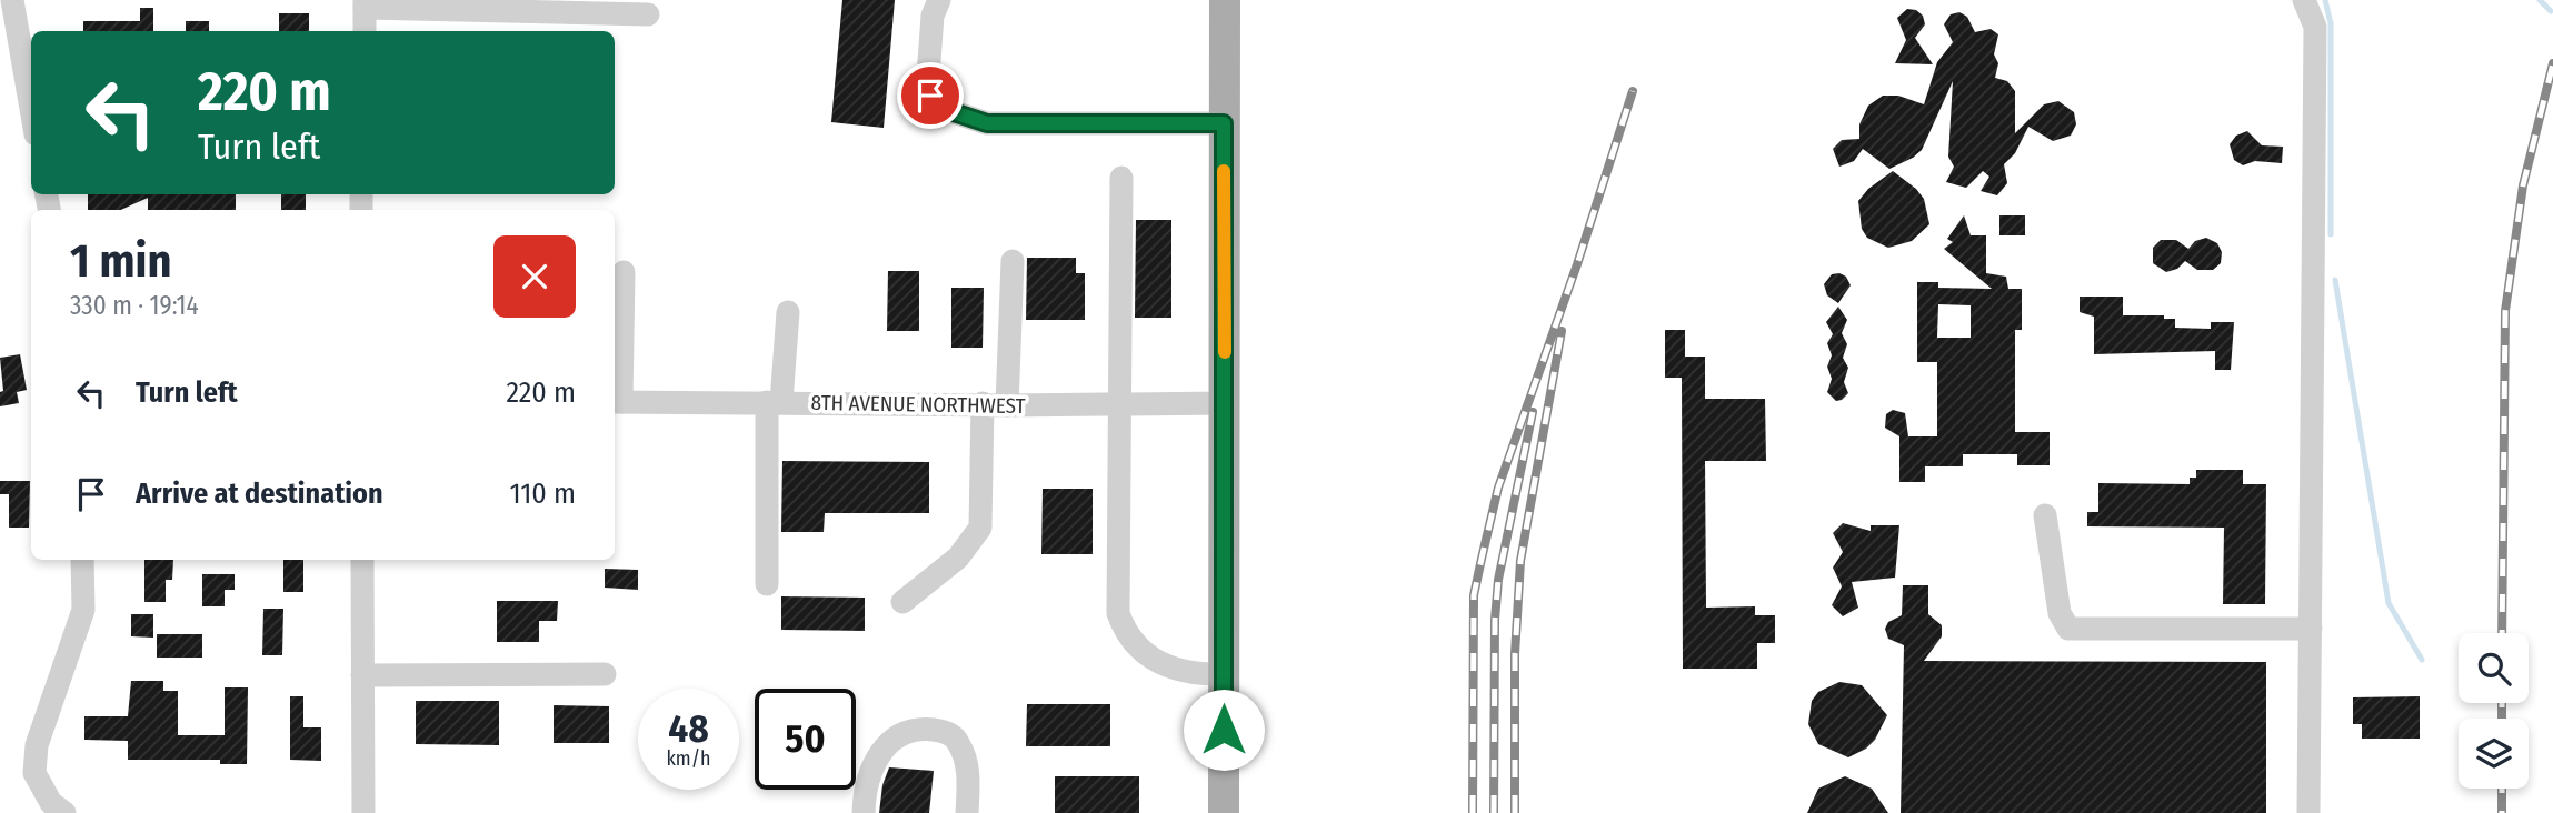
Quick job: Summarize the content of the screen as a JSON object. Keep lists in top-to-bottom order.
{
  "streets": {
    "street": ["8TH AVENUE NORTHWEST"]
  },
  "page": {
    "turn": ["220 m", "Turn left"],
    "heading": ["1 min", "330 m · 19:14"],
    "list": [
      {
        "name": "Turn left",
        "value": "220 m"
      },
      {
        "name": "Arrive at destination",
        "value": "110 m"
      }
    ],
    "speed": "48 km/h",
    "limit": "50"
  }
}
